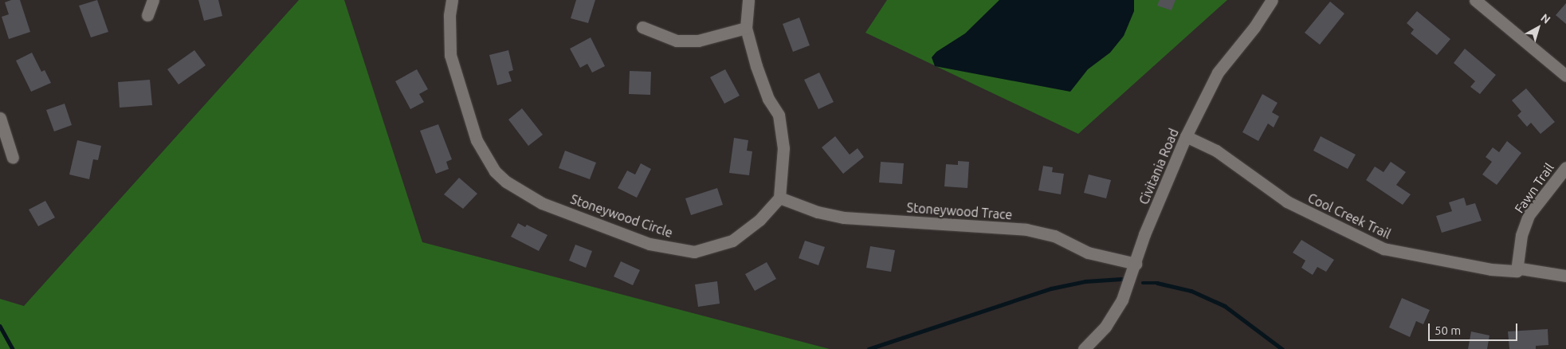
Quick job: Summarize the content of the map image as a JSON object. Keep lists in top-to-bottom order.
{
  "streets": {
    "street": [
      "Civitania Road",
      "Fawn Trail",
      "Stoneywood Trace",
      "Stoneywood Circle",
      "Cool Creek Trail"
    ]
  },
  "crossings": [
    ["Civitania Road", "Stoneywood Trace"],
    ["Civitania Road", "Cool Creek Trail"],
    ["Fawn Trail", "Cool Creek Trail"],
    ["Stoneywood Trace", "Stoneywood Circle"]
  ],
  "scale_bar": "50 m",
  "north": "top right"
}
